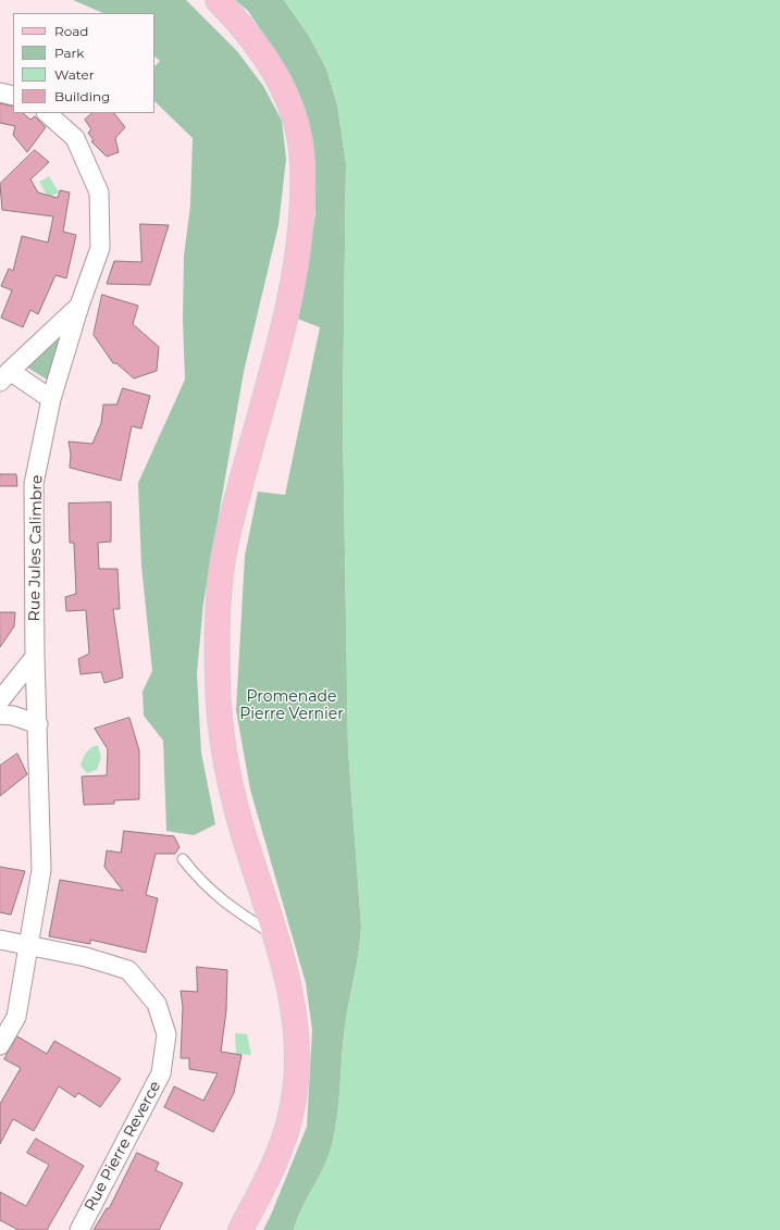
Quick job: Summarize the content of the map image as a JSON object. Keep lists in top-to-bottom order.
{
  "streets": {
    "street": ["Rue Jules Calimbre", "Rue Pierre Reverce"]
  },
  "crossings": [
    ["Rue Jules Calimbre", "Rue Pierre Reverce"]
  ],
  "parks": ["Promenade Pierre Vernier"],
  "legend": [
    "Road",
    "Park",
    "Water",
    "Building"
  ]
}
